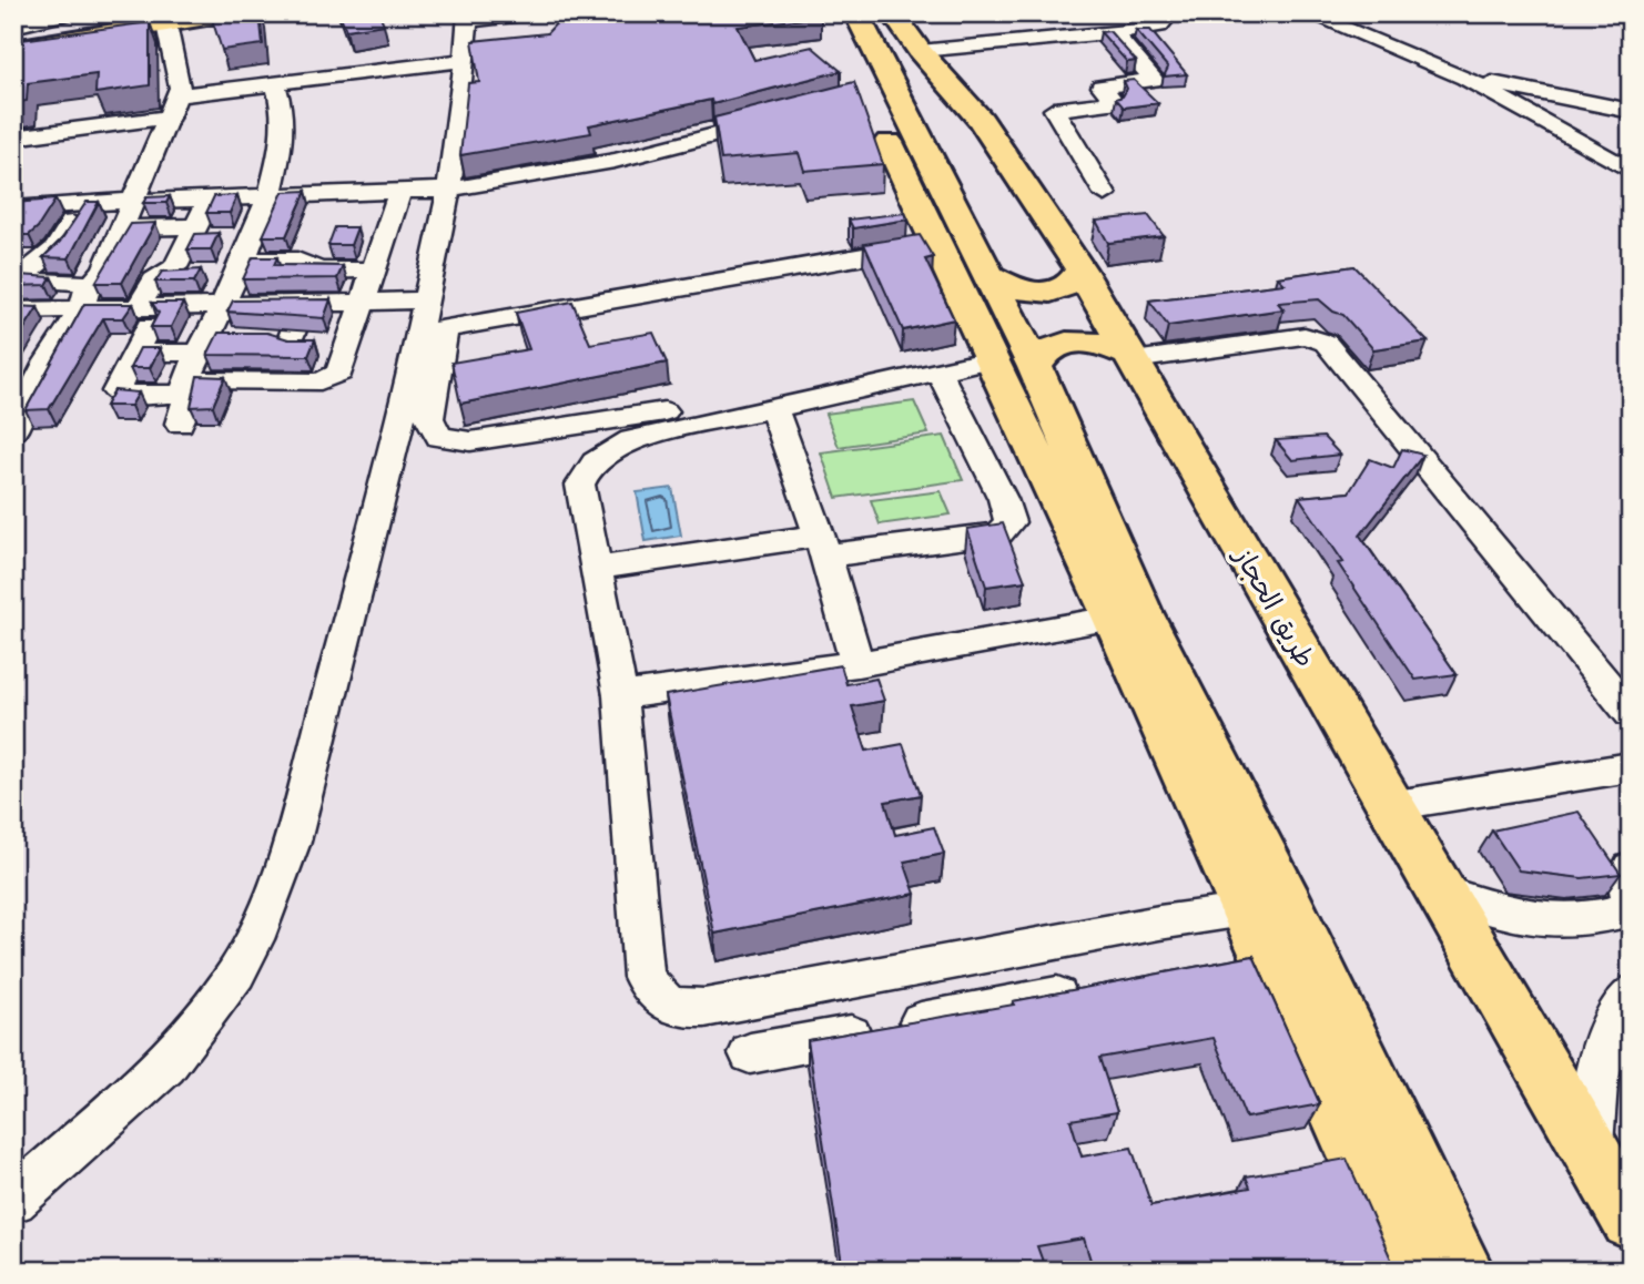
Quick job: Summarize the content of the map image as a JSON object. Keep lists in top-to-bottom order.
{
  "streets": {
    "main road": ["طريق الحجاز"]
  }
}
